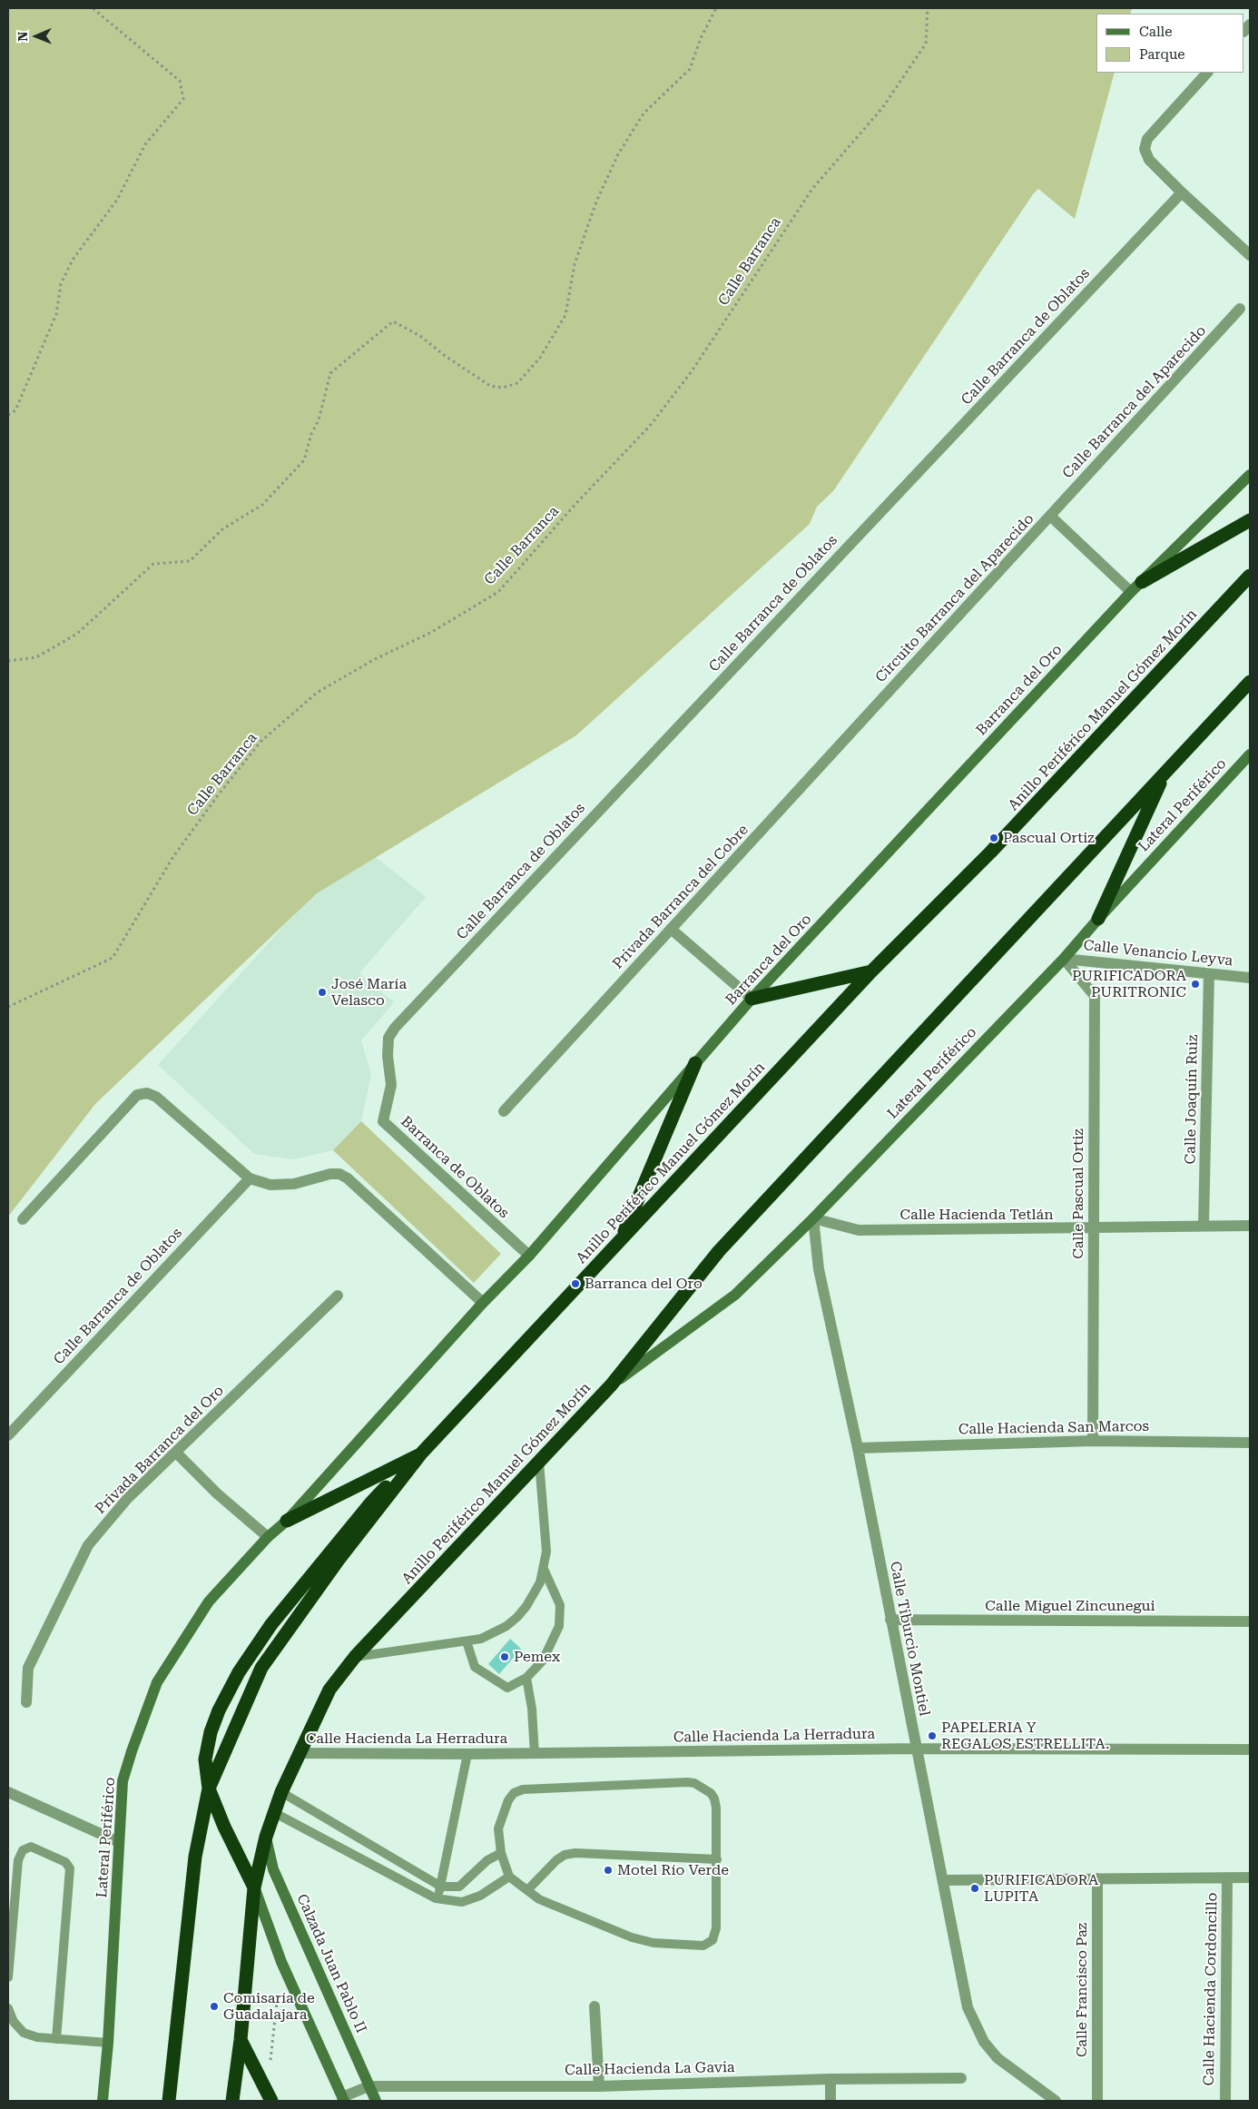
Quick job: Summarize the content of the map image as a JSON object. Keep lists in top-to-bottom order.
{
  "streets": {
    "highway": ["Anillo Periférico Manuel Gómez Morín"],
    "street": [
      "Calle Barranca de Oblatos",
      "Calle Barranca del Aparecido",
      "Circuito Barranca del Aparecido",
      "Barranca del Oro",
      "Lateral Periférico",
      "Privada Barranca del Cobre",
      "Calle Venancio Leyva",
      "Calle Joaquín Ruiz",
      "Barranca de Oblatos",
      "Calle Pascual Ortiz",
      "Calle Hacienda Tetlán",
      "Calle Hacienda San Marcos",
      "Privada Barranca del Oro",
      "Calle Miguel Zincunegui",
      "Calle Tiburcio Montiel",
      "Calle Hacienda La Herradura",
      "Calzada Juan Pablo II",
      "Calle Hacienda Cordoncillo",
      "Calle Francisco Paz",
      "Calle Hacienda La Gavia"
    ],
    "path": ["Calle Barranca"]
  },
  "crossings": [
    ["Calle Barranca de Oblatos", "Barranca de Oblatos"],
    ["Calle Barranca del Aparecido", "Circuito Barranca del Aparecido"],
    ["Circuito Barranca del Aparecido", "Barranca del Oro"],
    ["Circuito Barranca del Aparecido", "Privada Barranca del Cobre"],
    ["Barranca del Oro", "Lateral Periférico"],
    ["Barranca del Oro", "Barranca de Oblatos"],
    ["Anillo Periférico Manuel Gómez Morín", "Lateral Periférico"],
    ["Anillo Periférico Manuel Gómez Morín", "Calle Hacienda La Herradura"],
    ["Anillo Periférico Manuel Gómez Morín", "Calzada Juan Pablo II"],
    ["Lateral Periférico", "Calle Venancio Leyva"],
    ["Lateral Periférico", "Calle Pascual Ortiz"],
    ["Lateral Periférico", "Calle Hacienda Tetlán"],
    ["Lateral Periférico", "Calle Tiburcio Montiel"],
    ["Calle Venancio Leyva", "Calle Joaquín Ruiz"],
    ["Calle Venancio Leyva", "Calle Pascual Ortiz"],
    ["Calle Joaquín Ruiz", "Calle Hacienda Tetlán"],
    ["Calle Pascual Ortiz", "Calle Hacienda Tetlán"],
    ["Calle Pascual Ortiz", "Calle Hacienda San Marcos"],
    ["Calle Hacienda Tetlán", "Calle Tiburcio Montiel"],
    ["Calle Hacienda San Marcos", "Calle Tiburcio Montiel"],
    ["Calle Miguel Zincunegui", "Calle Tiburcio Montiel"],
    ["Calle Tiburcio Montiel", "Calle Hacienda La Herradura"],
    ["Calzada Juan Pablo II", "Calle Hacienda La Gavia"]
  ],
  "places": [
    "Pascual Ortiz",
    "PURIFICADORA PURITRONIC",
    "José María Velasco",
    "Barranca del Oro",
    "Pemex",
    "PAPELERIA Y REGALOS ESTRELLITA.",
    "Motel Río Verde",
    "PURIFICADORA LUPITA",
    "Comisaría de Guadalajara"
  ],
  "legend": ["Calle", "Parque"],
  "north": "left"
}
